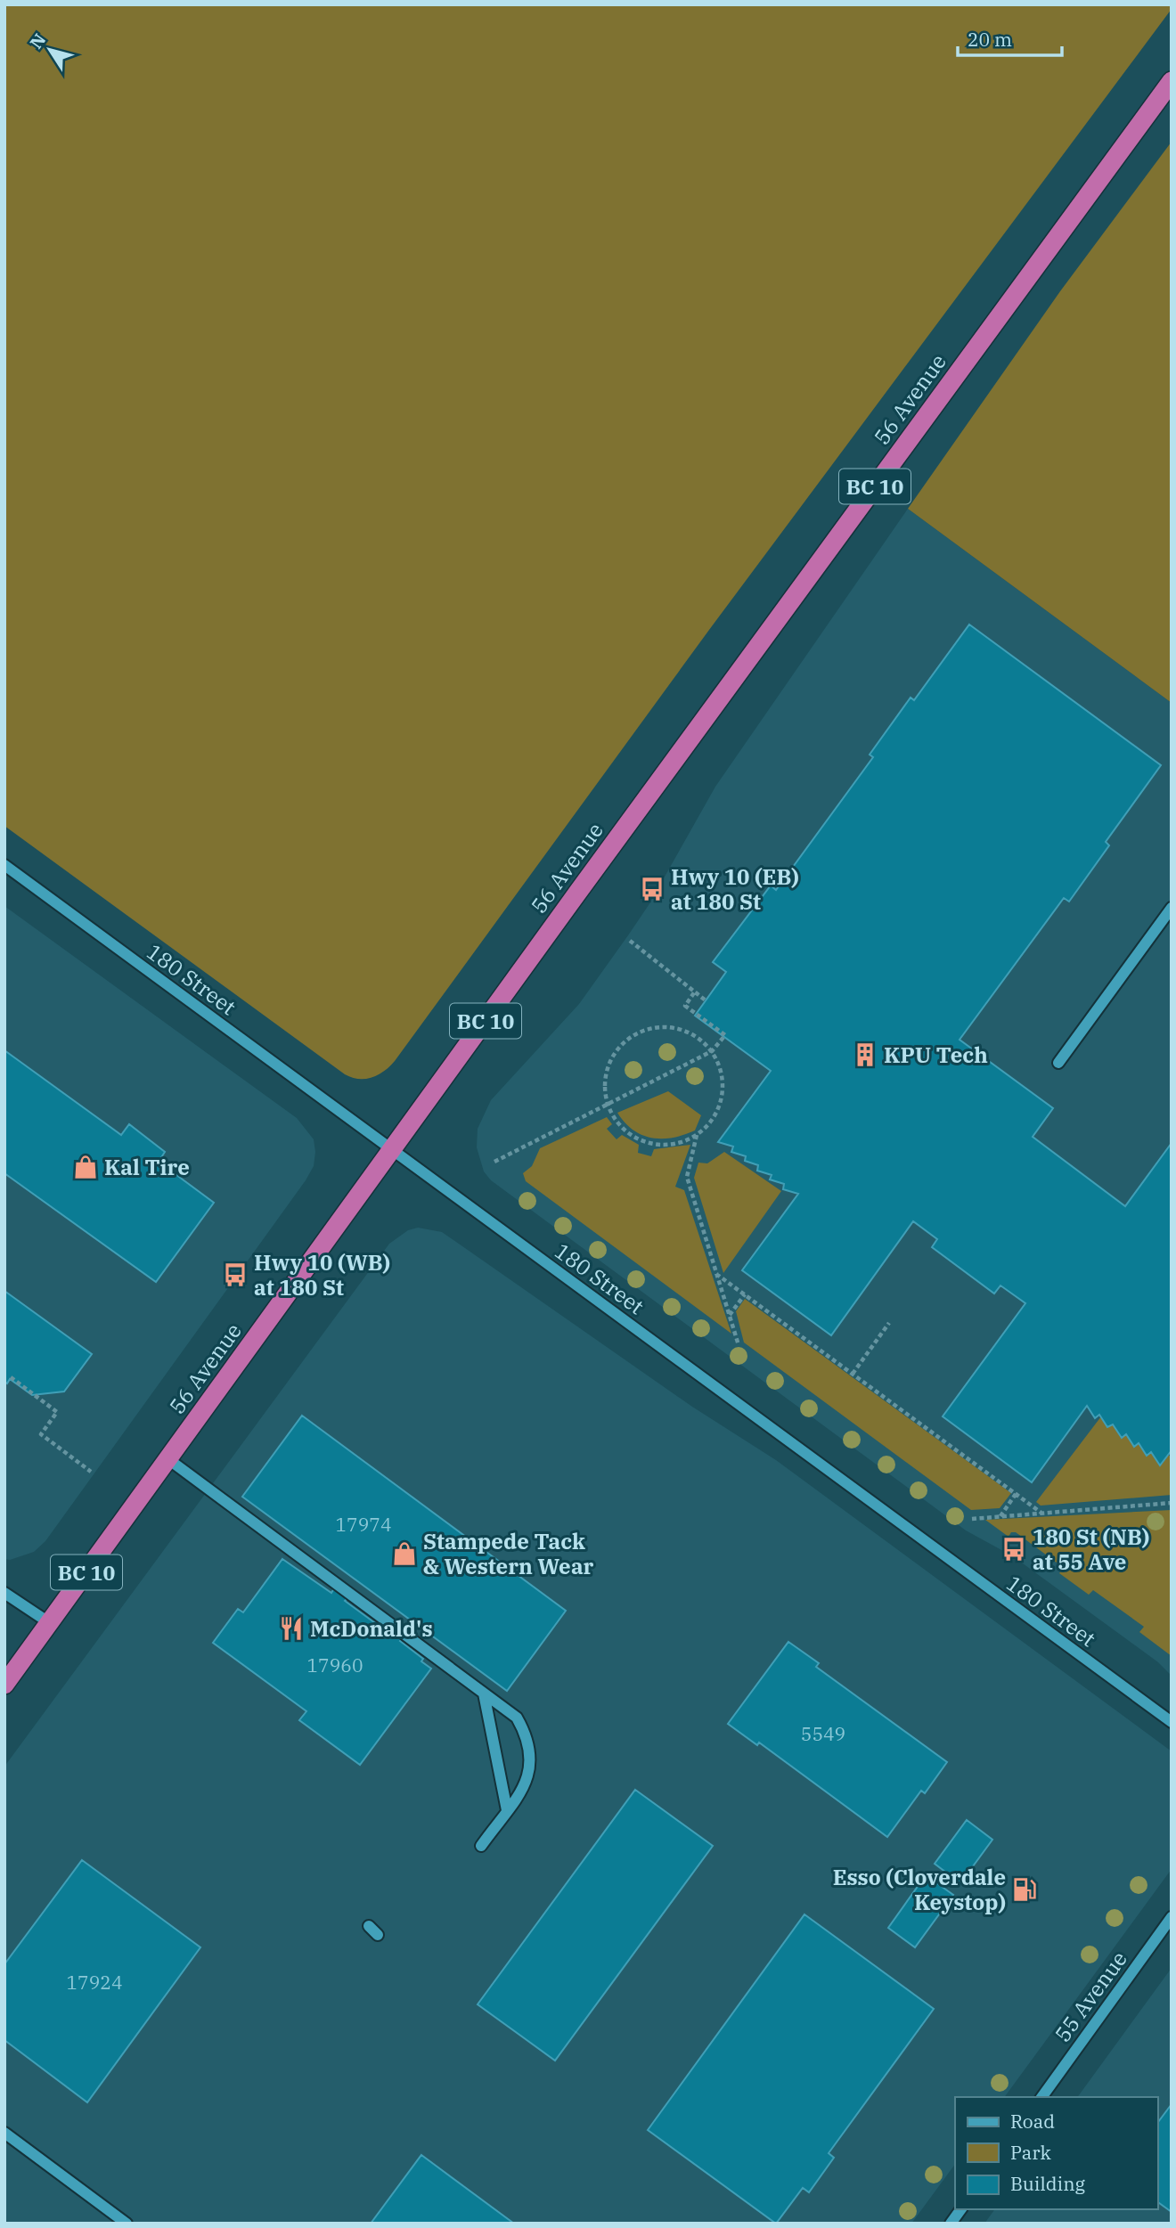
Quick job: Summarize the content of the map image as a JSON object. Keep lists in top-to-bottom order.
{
  "streets": {
    "highway": ["56 Avenue", "BC 10"],
    "street": ["180 Street", "55 Avenue"]
  },
  "crossings": [
    ["56 Avenue", "180 Street"]
  ],
  "places": {
    "bus stop": ["Hwy 10 (EB) at 180 St", "Hwy 10 (WB) at 180 St", "180 St (NB) at 55 Ave"],
    "building": ["KPU Tech"],
    "shop": ["Kal Tire", "Stampede Tack & Western Wear"],
    "restaurant": ["McDonald's"],
    "fuel station": ["Esso (Cloverdale Keystop)"]
  },
  "house_numbers": [
    "17974",
    "17960",
    "5549",
    "17924"
  ],
  "legend": ["Road", "Park", "Building"],
  "scale_bar": "20 m",
  "north": "top left"
}
